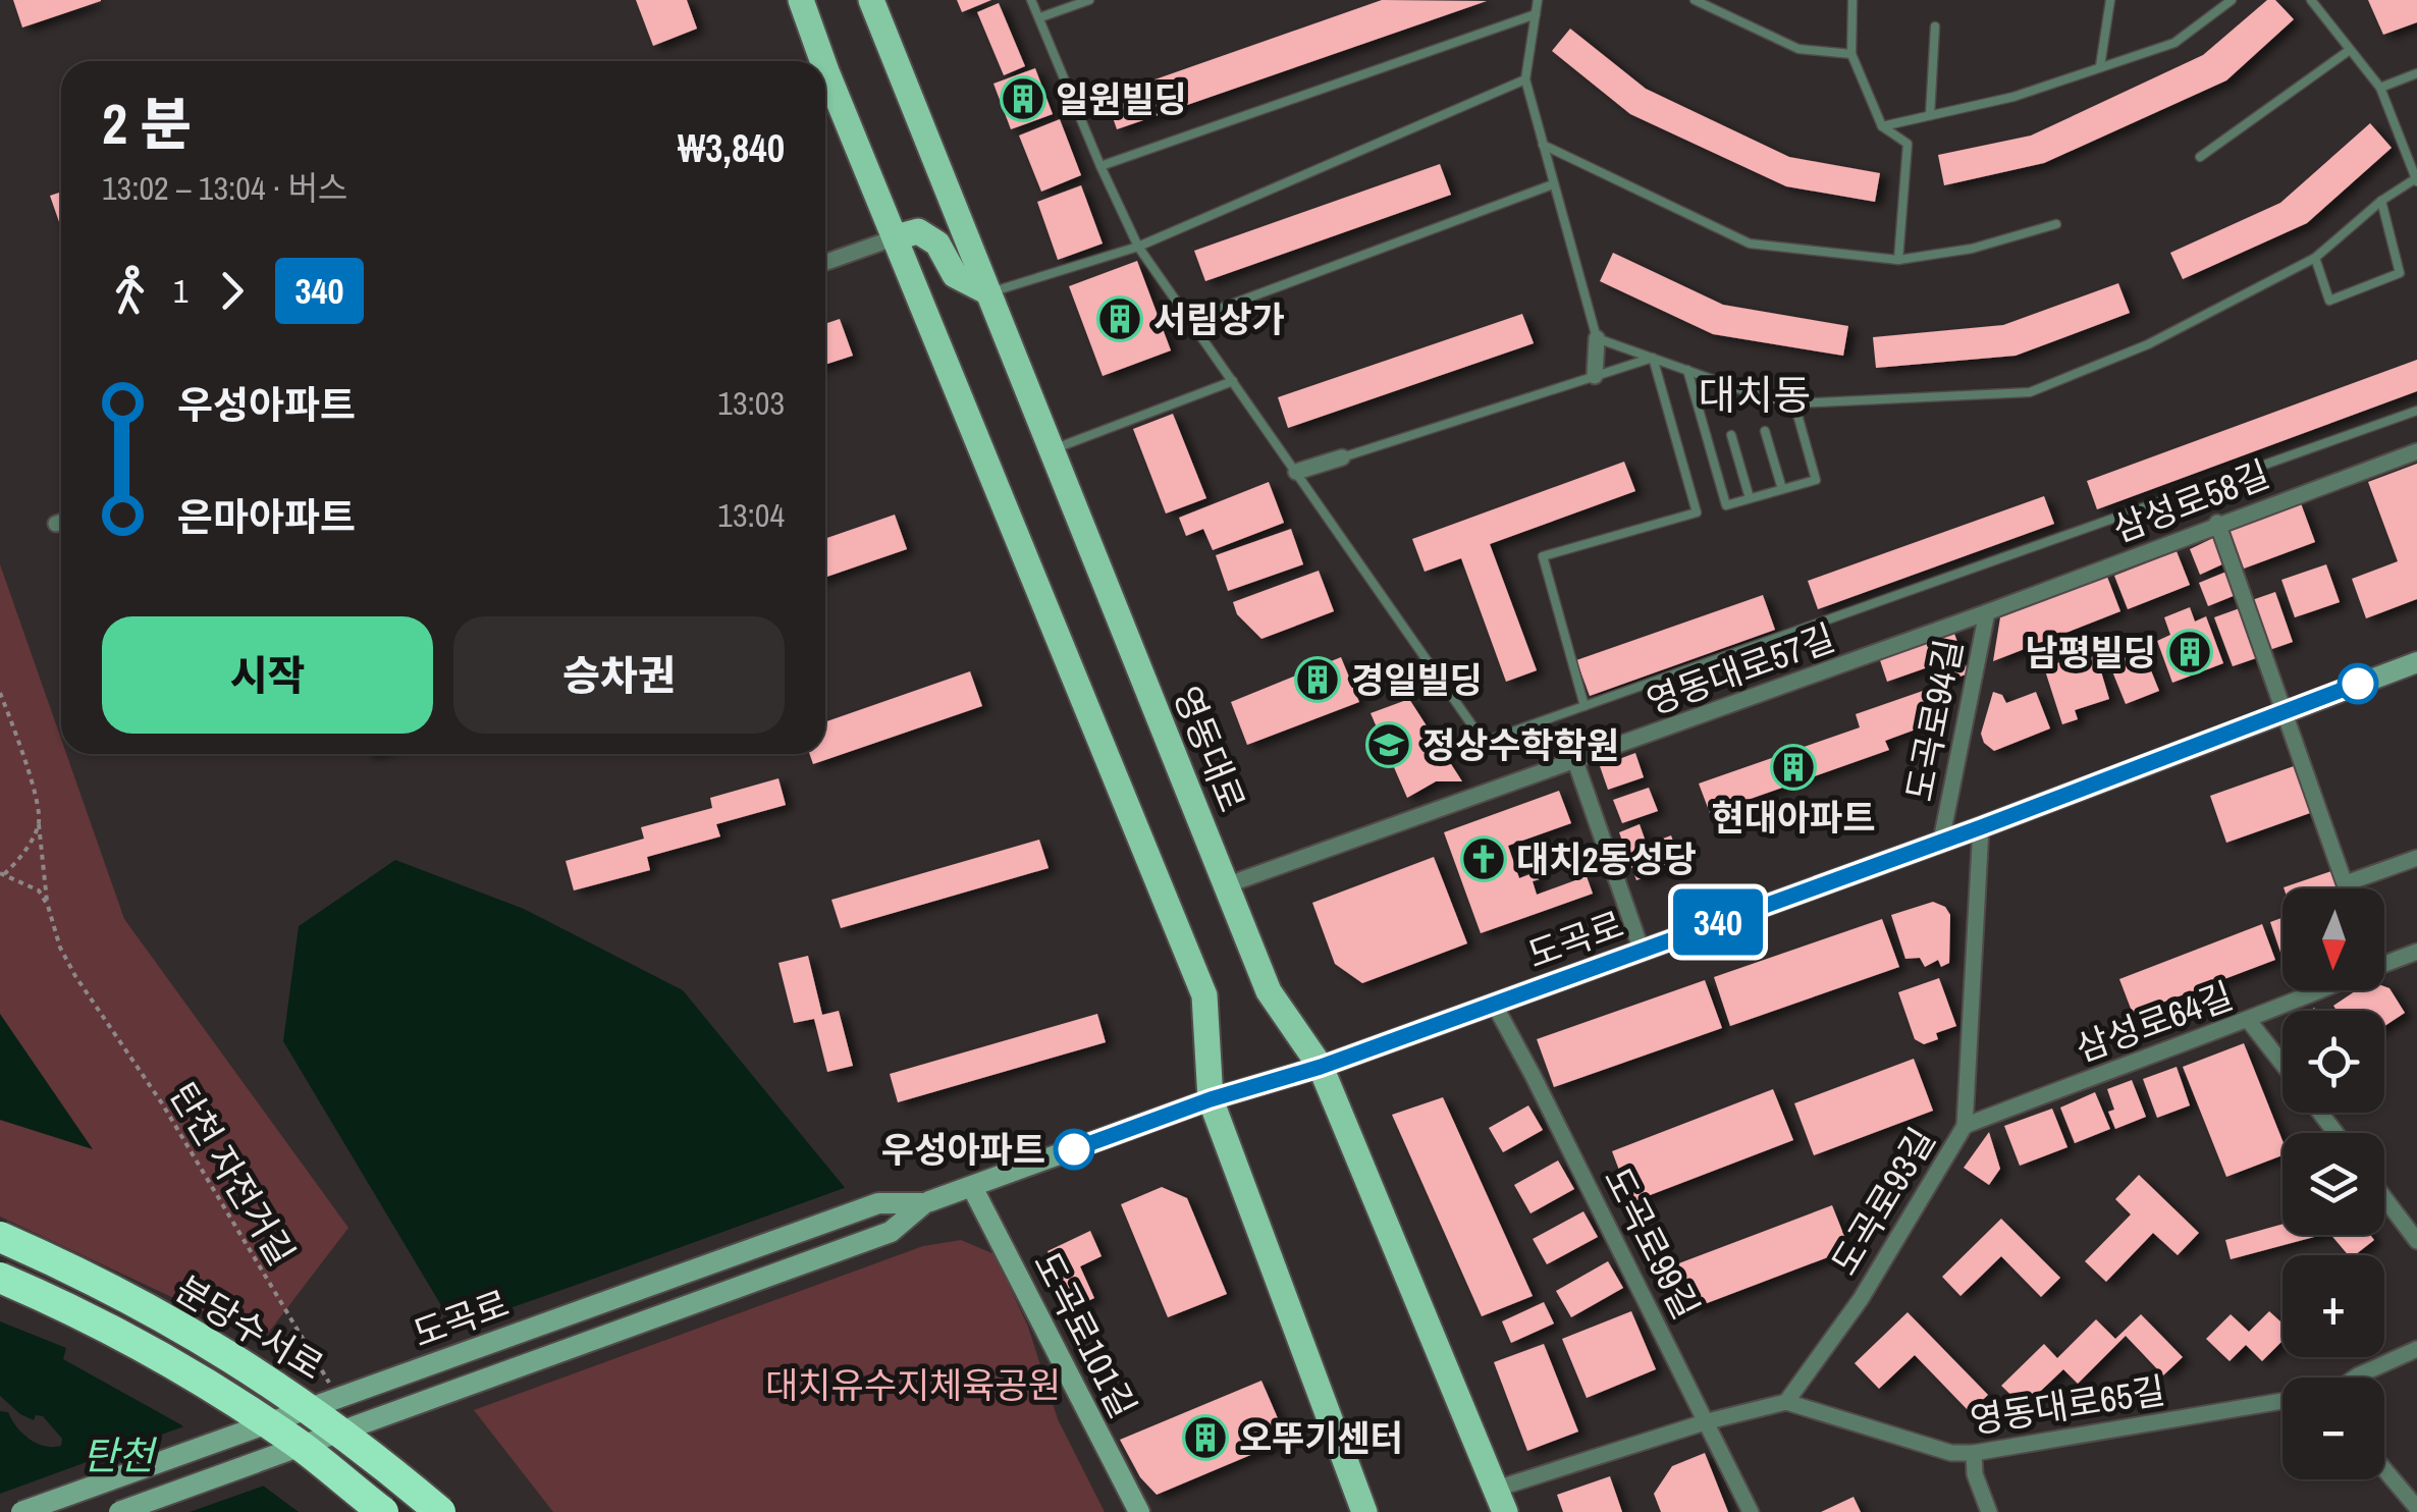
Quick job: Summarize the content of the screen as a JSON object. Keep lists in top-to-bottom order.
{
  "streets": {
    "highway": ["분당수서로"],
    "main road": ["영동대로", "도곡로", "도곡로101길"],
    "street": [
      "삼성로58길",
      "영동대로57길",
      "도곡로94길",
      "삼성로64길",
      "도곡로93길",
      "도곡로99길",
      "영동대로65길"
    ],
    "path": ["탄천 자전거길"]
  },
  "crossings": [
    ["삼성로58길", "영동대로57길"],
    ["삼성로58길", "도곡로94길"],
    ["영동대로57길", "도곡로94길"],
    ["영동대로57길", "영동대로"],
    ["도곡로94길", "도곡로"],
    ["영동대로", "도곡로"],
    ["도곡로", "도곡로93길"],
    ["도곡로", "도곡로99길"],
    ["도곡로", "도곡로101길"],
    ["삼성로64길", "도곡로93길"],
    ["도곡로93길", "영동대로65길"]
  ],
  "districts": ["대치동"],
  "water": ["탄천"],
  "parks": ["대치유수지체육공원"],
  "places": {
    "building": [
      "일원빌딩",
      "서림상가",
      "남평빌딩",
      "경일빌딩",
      "현대아파트",
      "오뚜기센터"
    ],
    "school or university": ["정상수학학원"],
    "church": ["대치2동성당"],
    "other": ["우성아파트"]
  },
  "lines": ["bus line 340"],
  "north": "bottom",
  "page": {
    "on_map": "340",
    "heading": ["2 분", "13:02 – 13:04 · 버스", "₩3,840"],
    "legs": ["1", "340"],
    "list": [
      {
        "name": "우성아파트",
        "value": "13:03"
      },
      {
        "name": "은마아파트",
        "value": "13:04"
      }
    ],
    "buttons": ["시작", "승차권"],
    "map_buttons": ["+", "−"]
  }
}
